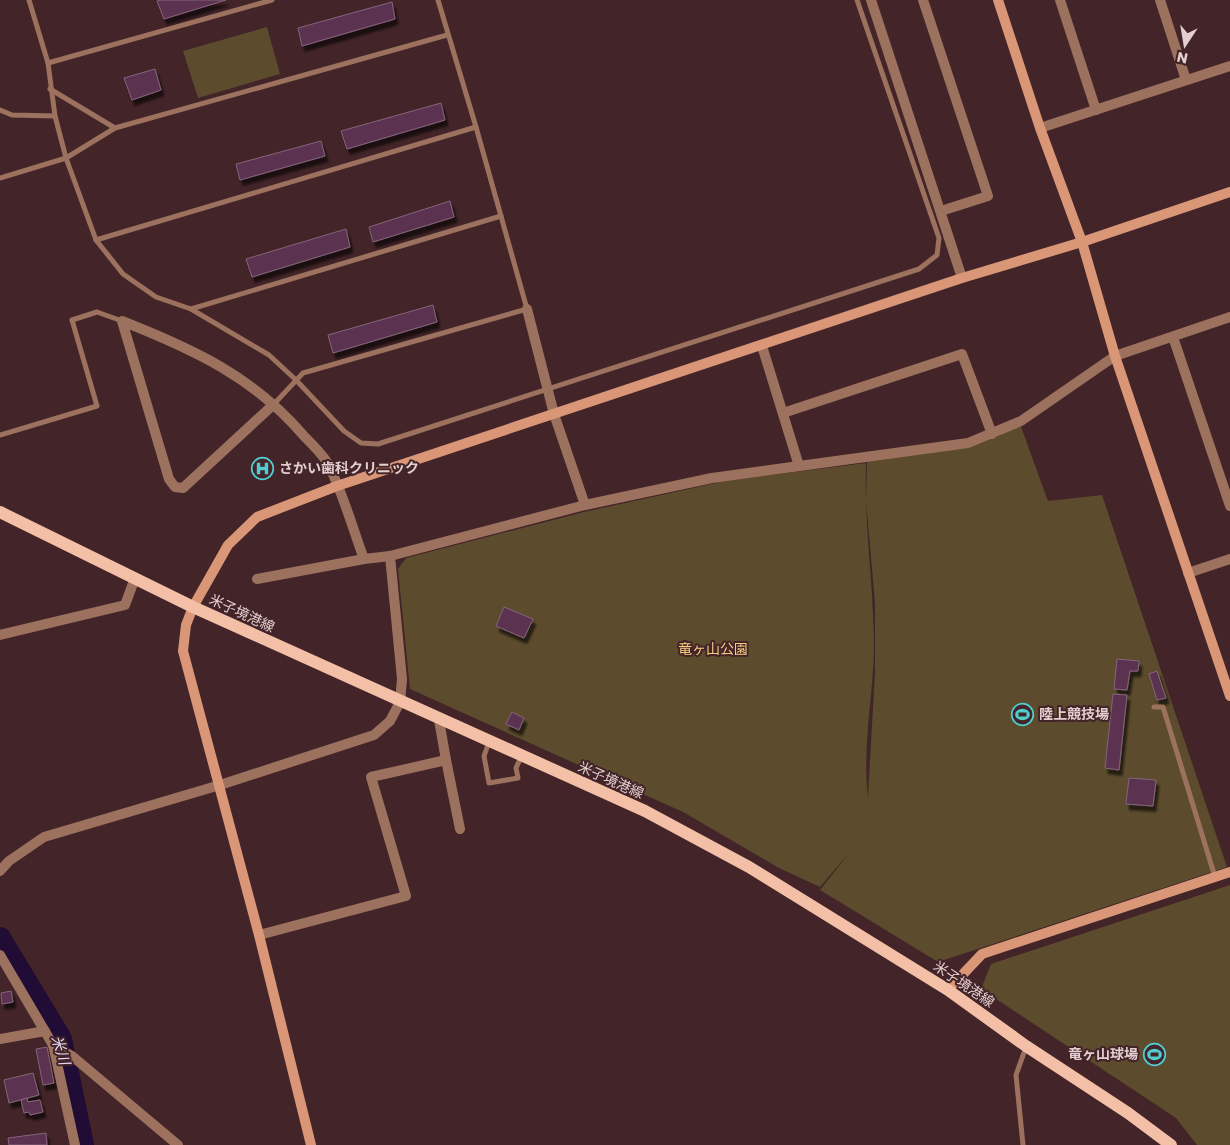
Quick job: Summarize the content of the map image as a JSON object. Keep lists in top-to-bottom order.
{
  "streets": {
    "main road": ["米子境港線"]
  },
  "water": ["米川"],
  "parks": ["竜ヶ山公園"],
  "places": {
    "hospital": ["さかい歯科クリニック"],
    "sports": ["陸上競技場", "竜ヶ山球場"]
  },
  "north": "bottom"
}
